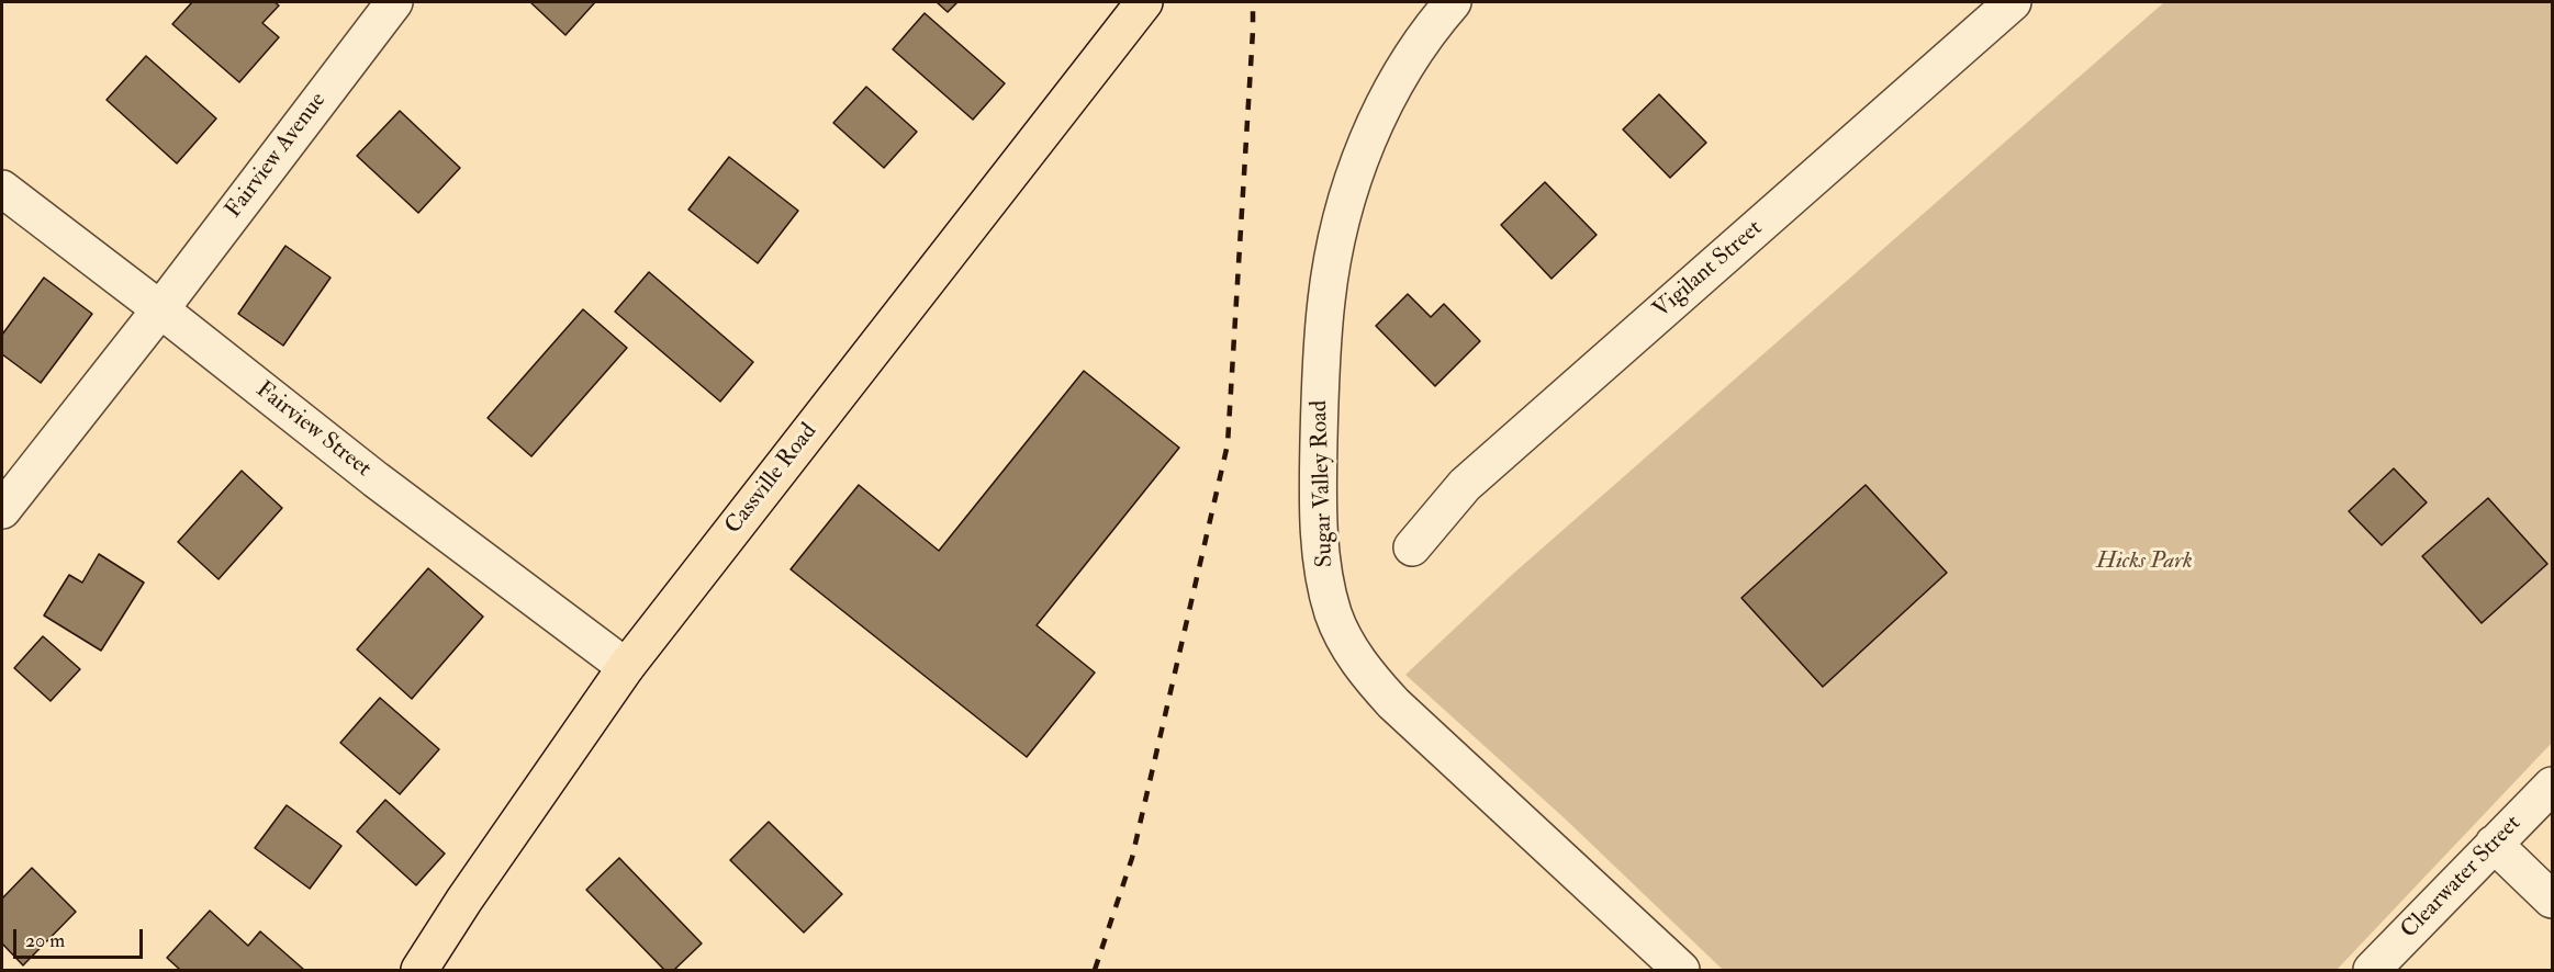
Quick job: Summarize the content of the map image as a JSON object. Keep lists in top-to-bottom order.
{
  "streets": {
    "main road": ["Cassville Road"],
    "street": [
      "Fairview Avenue",
      "Vigilant Street",
      "Fairview Street",
      "Sugar Valley Road",
      "Clearwater Street"
    ]
  },
  "crossings": [
    ["Fairview Avenue", "Fairview Street"],
    ["Fairview Street", "Cassville Road"]
  ],
  "parks": ["Hicks Park"],
  "scale_bar": "20 m"
}
